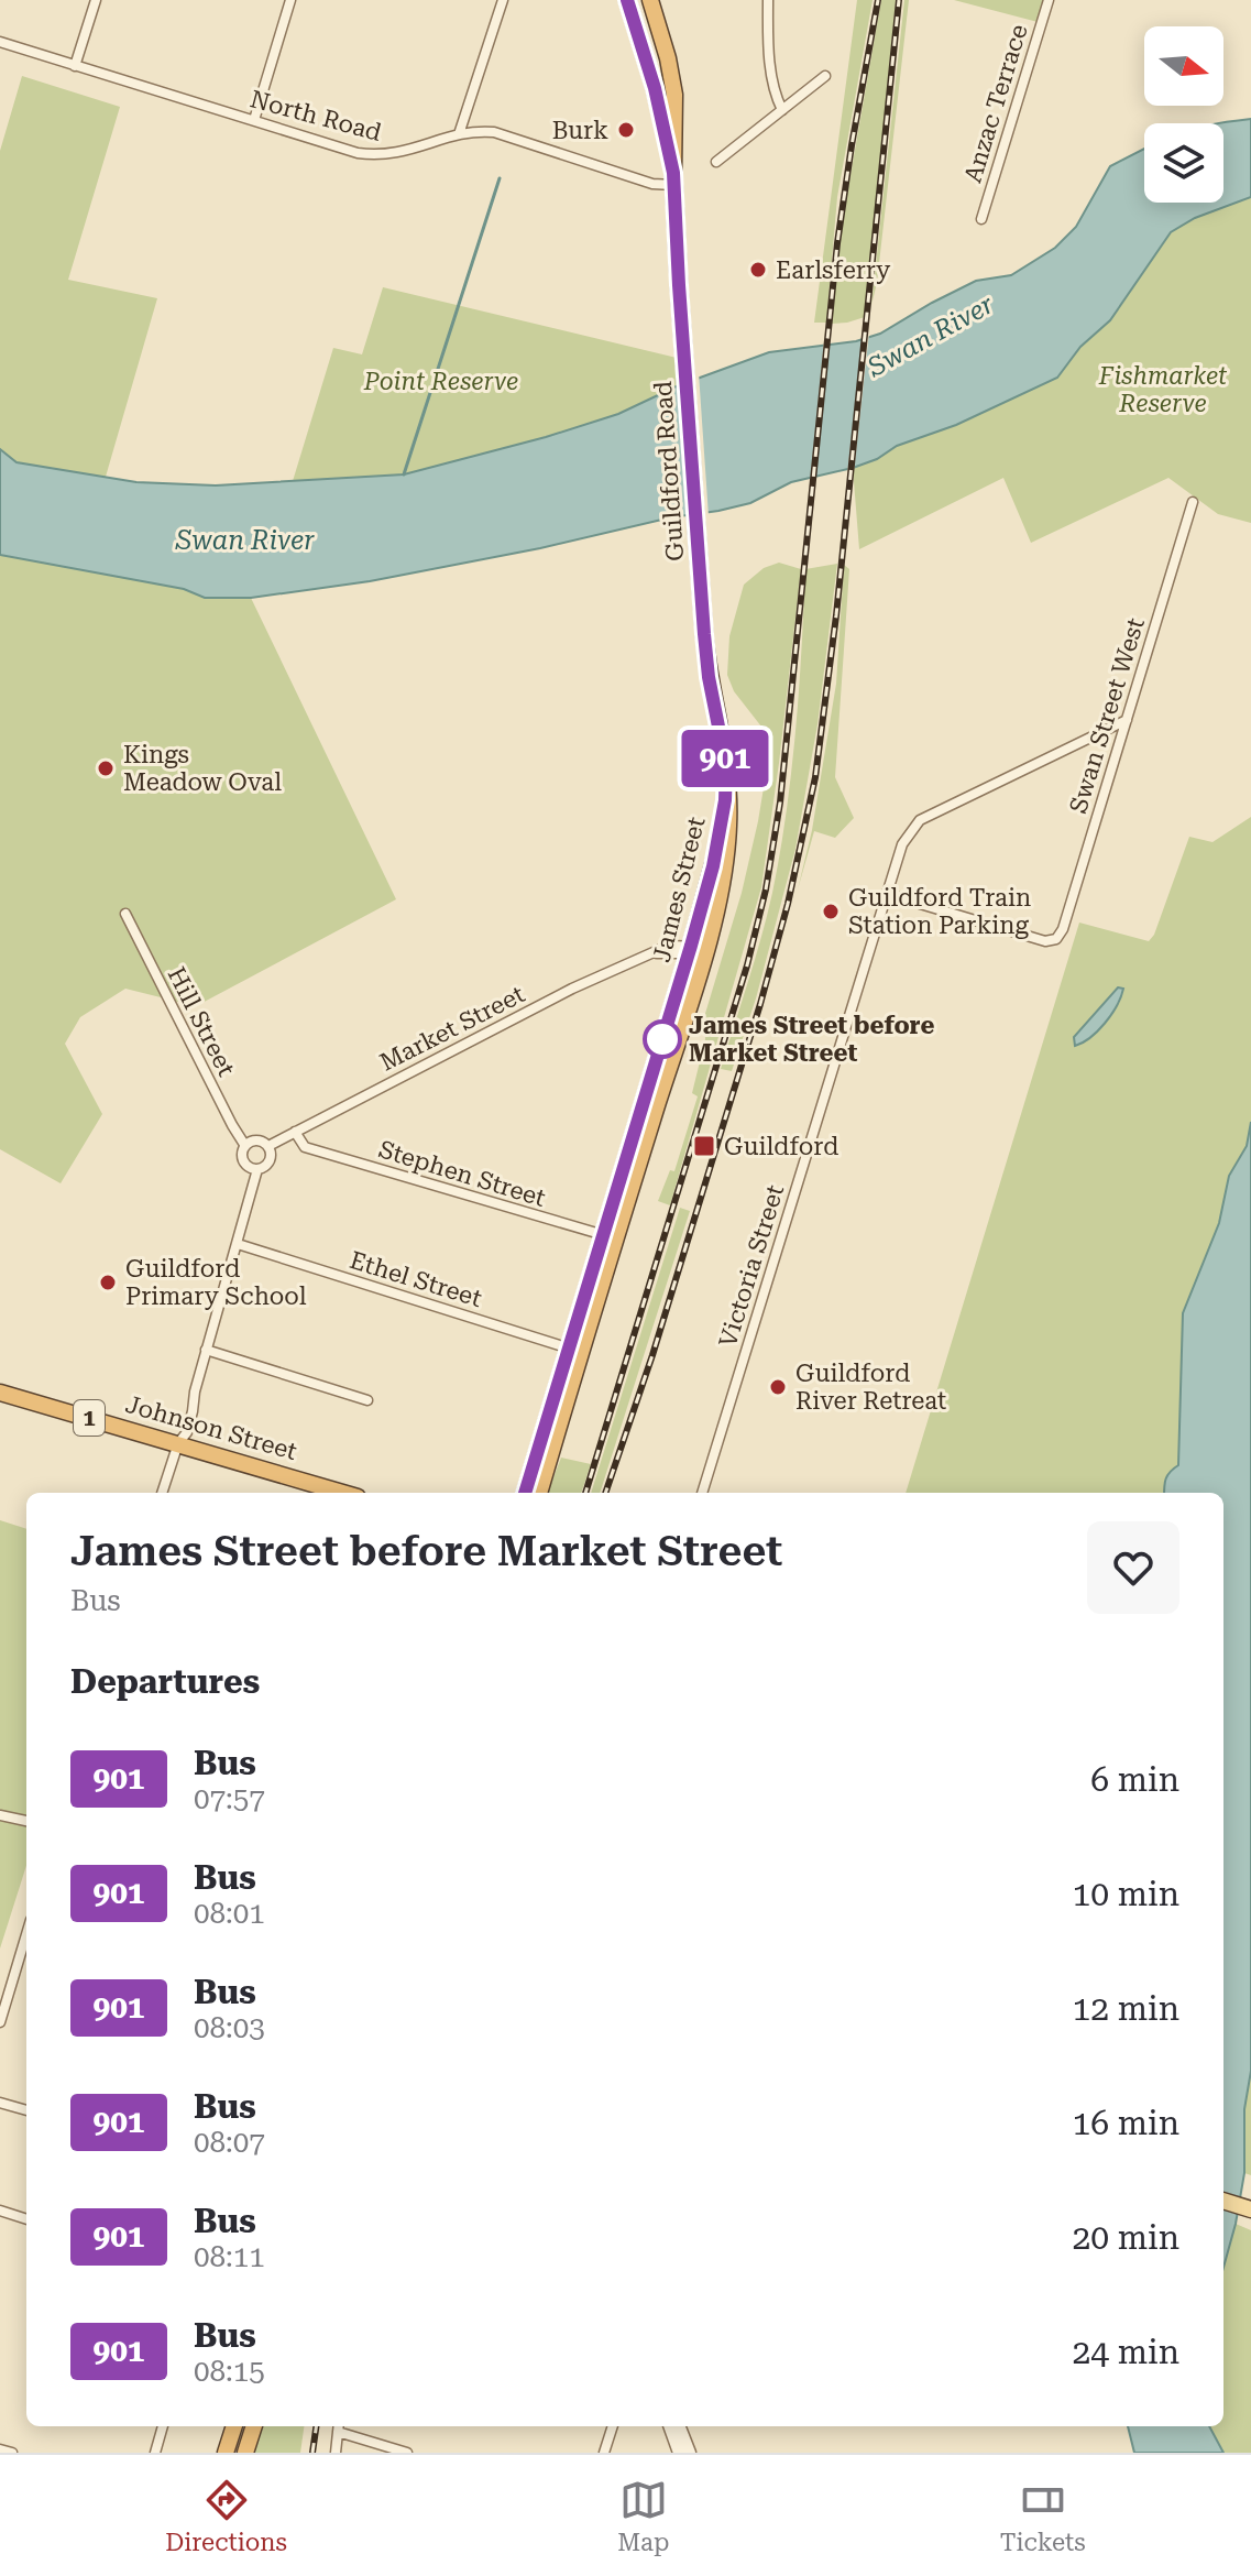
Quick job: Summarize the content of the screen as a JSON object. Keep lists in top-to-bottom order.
{
  "streets": {
    "highway": [
      "Guildford Road",
      "James Street",
      "1",
      "Johnson Street"
    ],
    "street": [
      "Anzac Terrace",
      "North Road",
      "Swan Street West",
      "Hill Street",
      "Market Street",
      "Stephen Street",
      "Victoria Street",
      "Ethel Street"
    ]
  },
  "crossings": [
    ["North Road", "Guildford Road"],
    ["Guildford Road", "James Street"],
    ["Swan Street West", "Victoria Street"],
    ["James Street", "Market Street"],
    ["James Street", "Stephen Street"],
    ["James Street", "Ethel Street"],
    ["Hill Street", "Market Street"],
    ["Market Street", "Stephen Street"]
  ],
  "water": ["Swan River"],
  "parks": ["Fishmarket Reserve", "Point Reserve"],
  "places": {
    "other": [
      "Burk",
      "Earlsferry",
      "Kings Meadow Oval",
      "Guildford Train Station Parking",
      "James Street before Market Street",
      "Guildford Primary School",
      "Guildford River Retreat"
    ],
    "transit": ["Guildford"]
  },
  "lines": ["bus line 901"],
  "north": "right",
  "page": {
    "on_map": "901",
    "heading": [
      ["James Street before Market Street", "Bus"],
      "Departures"
    ],
    "list": [
      {
        "mark": "901",
        "name": "Bus",
        "note": "07:57",
        "value": "6 min"
      },
      {
        "mark": "901",
        "name": "Bus",
        "note": "08:01",
        "value": "10 min"
      },
      {
        "mark": "901",
        "name": "Bus",
        "note": "08:03",
        "value": "12 min"
      },
      {
        "mark": "901",
        "name": "Bus",
        "note": "08:07",
        "value": "16 min"
      },
      {
        "mark": "901",
        "name": "Bus",
        "note": "08:11",
        "value": "20 min"
      },
      {
        "mark": "901",
        "name": "Bus",
        "note": "08:15",
        "value": "24 min"
      }
    ],
    "tabs": ["Directions", "Map", "Tickets"]
  }
}
